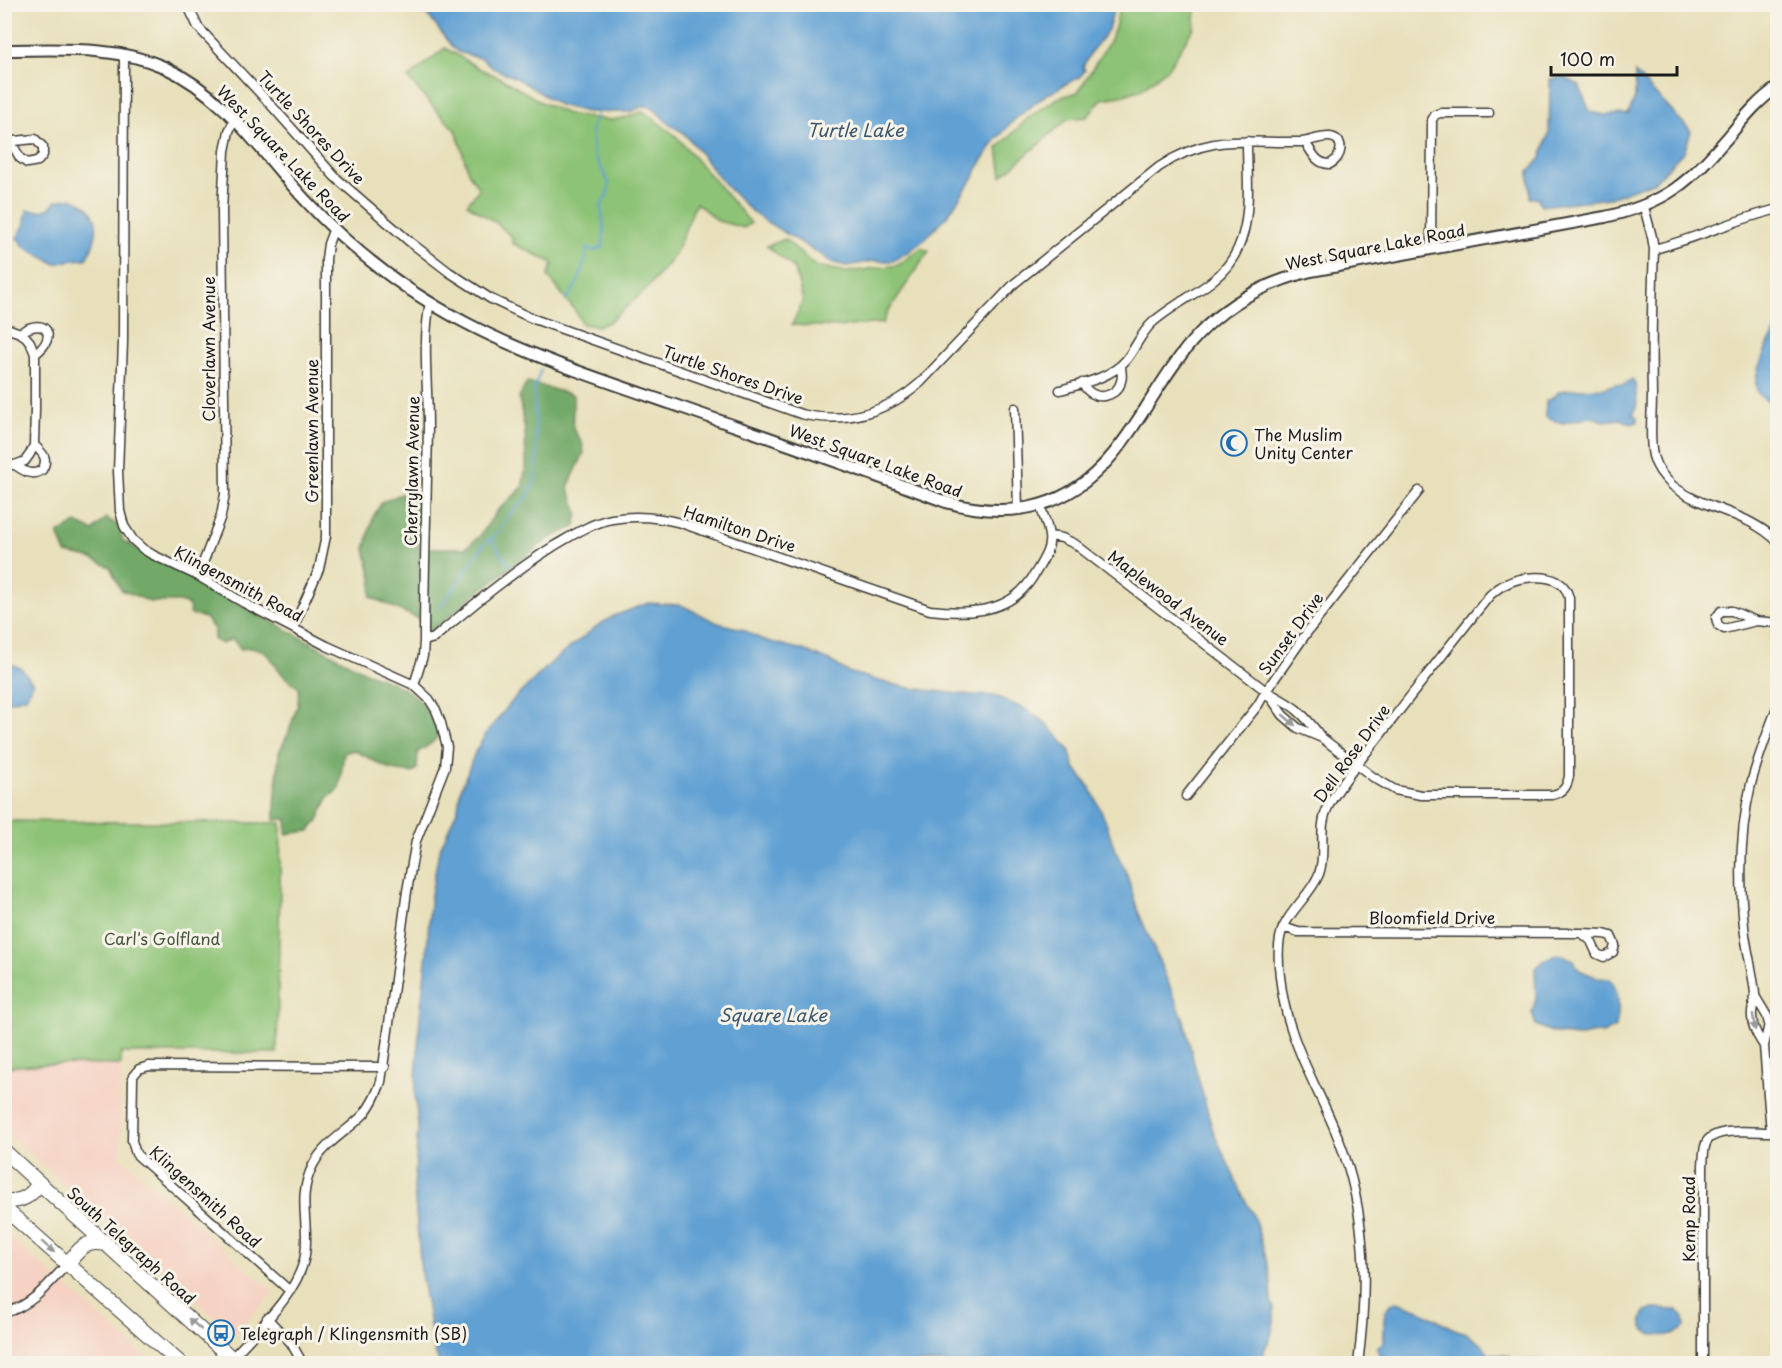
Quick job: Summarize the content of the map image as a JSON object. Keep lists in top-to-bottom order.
{
  "streets": {
    "highway": ["South Telegraph Road"],
    "street": [
      "Turtle Shores Drive",
      "West Square Lake Road",
      "Cloverlawn Avenue",
      "Greenlawn Avenue",
      "Cherrylawn Avenue",
      "Hamilton Drive",
      "Klingensmith Road",
      "Maplewood Avenue",
      "Sunset Drive",
      "Dell Rose Drive",
      "Bloomfield Drive",
      "Kemp Road"
    ]
  },
  "crossings": [
    ["West Square Lake Road", "Cloverlawn Avenue"],
    ["West Square Lake Road", "Greenlawn Avenue"],
    ["West Square Lake Road", "Cherrylawn Avenue"],
    ["West Square Lake Road", "Klingensmith Road"],
    ["Cloverlawn Avenue", "Klingensmith Road"],
    ["Greenlawn Avenue", "Klingensmith Road"],
    ["Cherrylawn Avenue", "Hamilton Drive"],
    ["Hamilton Drive", "Maplewood Avenue"],
    ["Klingensmith Road", "South Telegraph Road"],
    ["Maplewood Avenue", "Sunset Drive"],
    ["Maplewood Avenue", "Dell Rose Drive"],
    ["Dell Rose Drive", "Bloomfield Drive"]
  ],
  "water": ["Turtle Lake", "Square Lake"],
  "parks": ["Carl's Golfland"],
  "places": {
    "mosque": ["The Muslim Unity Center"],
    "bus stop": ["Telegraph / Klingensmith (SB)"]
  },
  "scale_bar": "100 m"
}
